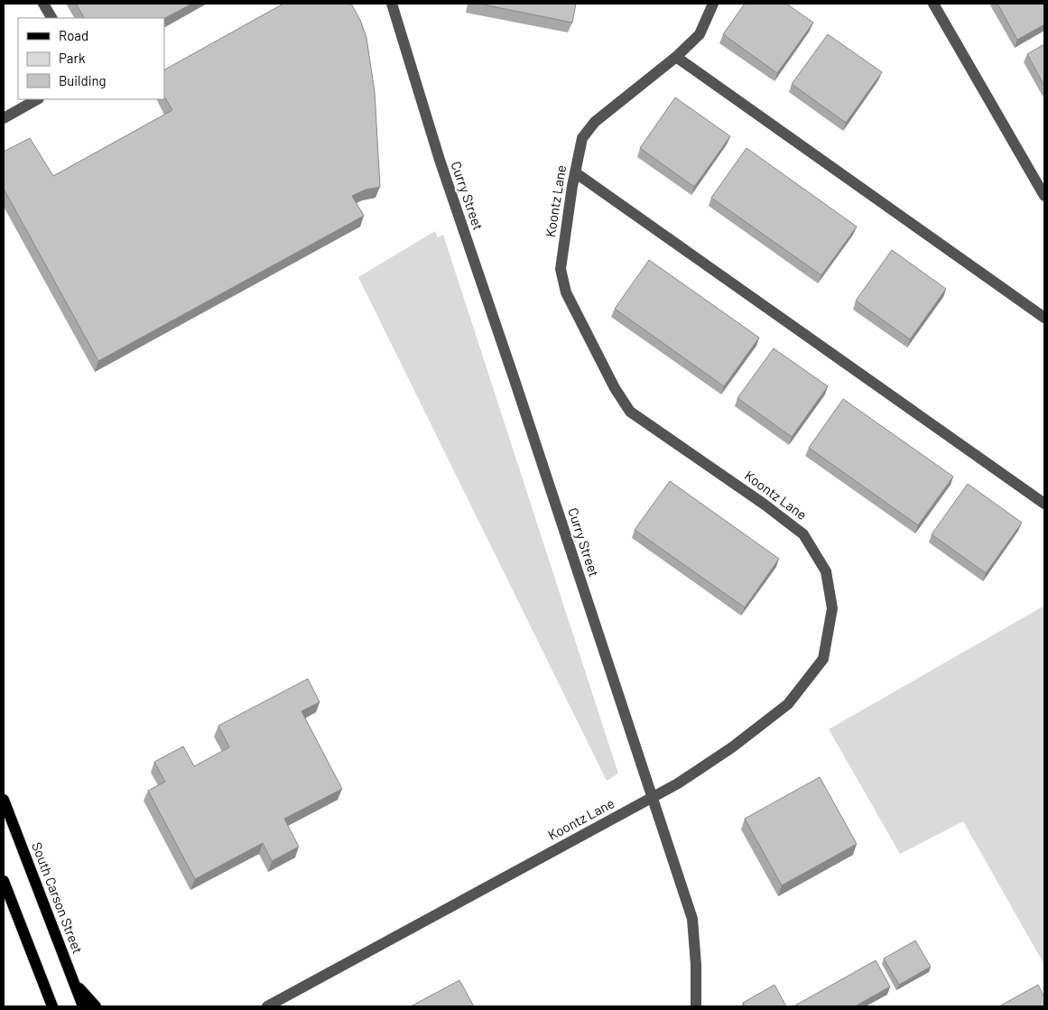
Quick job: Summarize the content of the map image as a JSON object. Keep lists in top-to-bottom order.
{
  "streets": {
    "main road": ["South Carson Street"],
    "street": ["Curry Street", "Koontz Lane"]
  },
  "crossings": [
    ["Curry Street", "Koontz Lane"]
  ],
  "legend": ["Road", "Park", "Building"]
}
